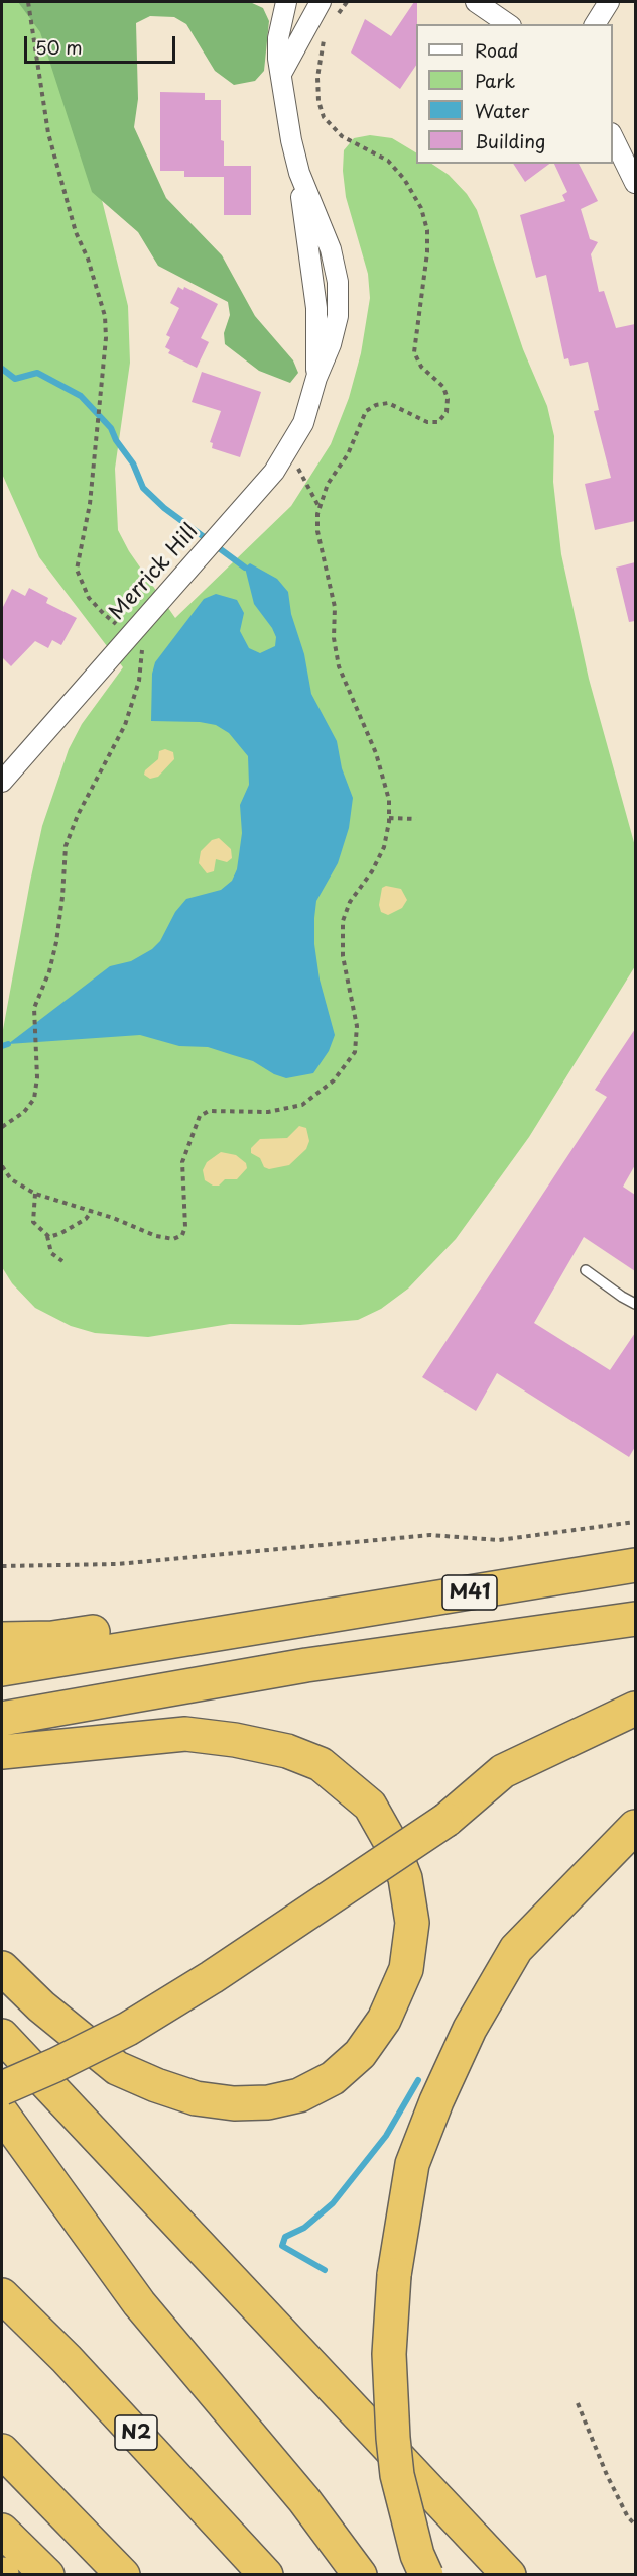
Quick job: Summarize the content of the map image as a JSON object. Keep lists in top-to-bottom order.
{
  "streets": {
    "highway": ["M41", "N2"],
    "street": ["Merrick Hill"]
  },
  "legend": [
    "Road",
    "Park",
    "Water",
    "Building"
  ],
  "scale_bar": "50 m"
}
